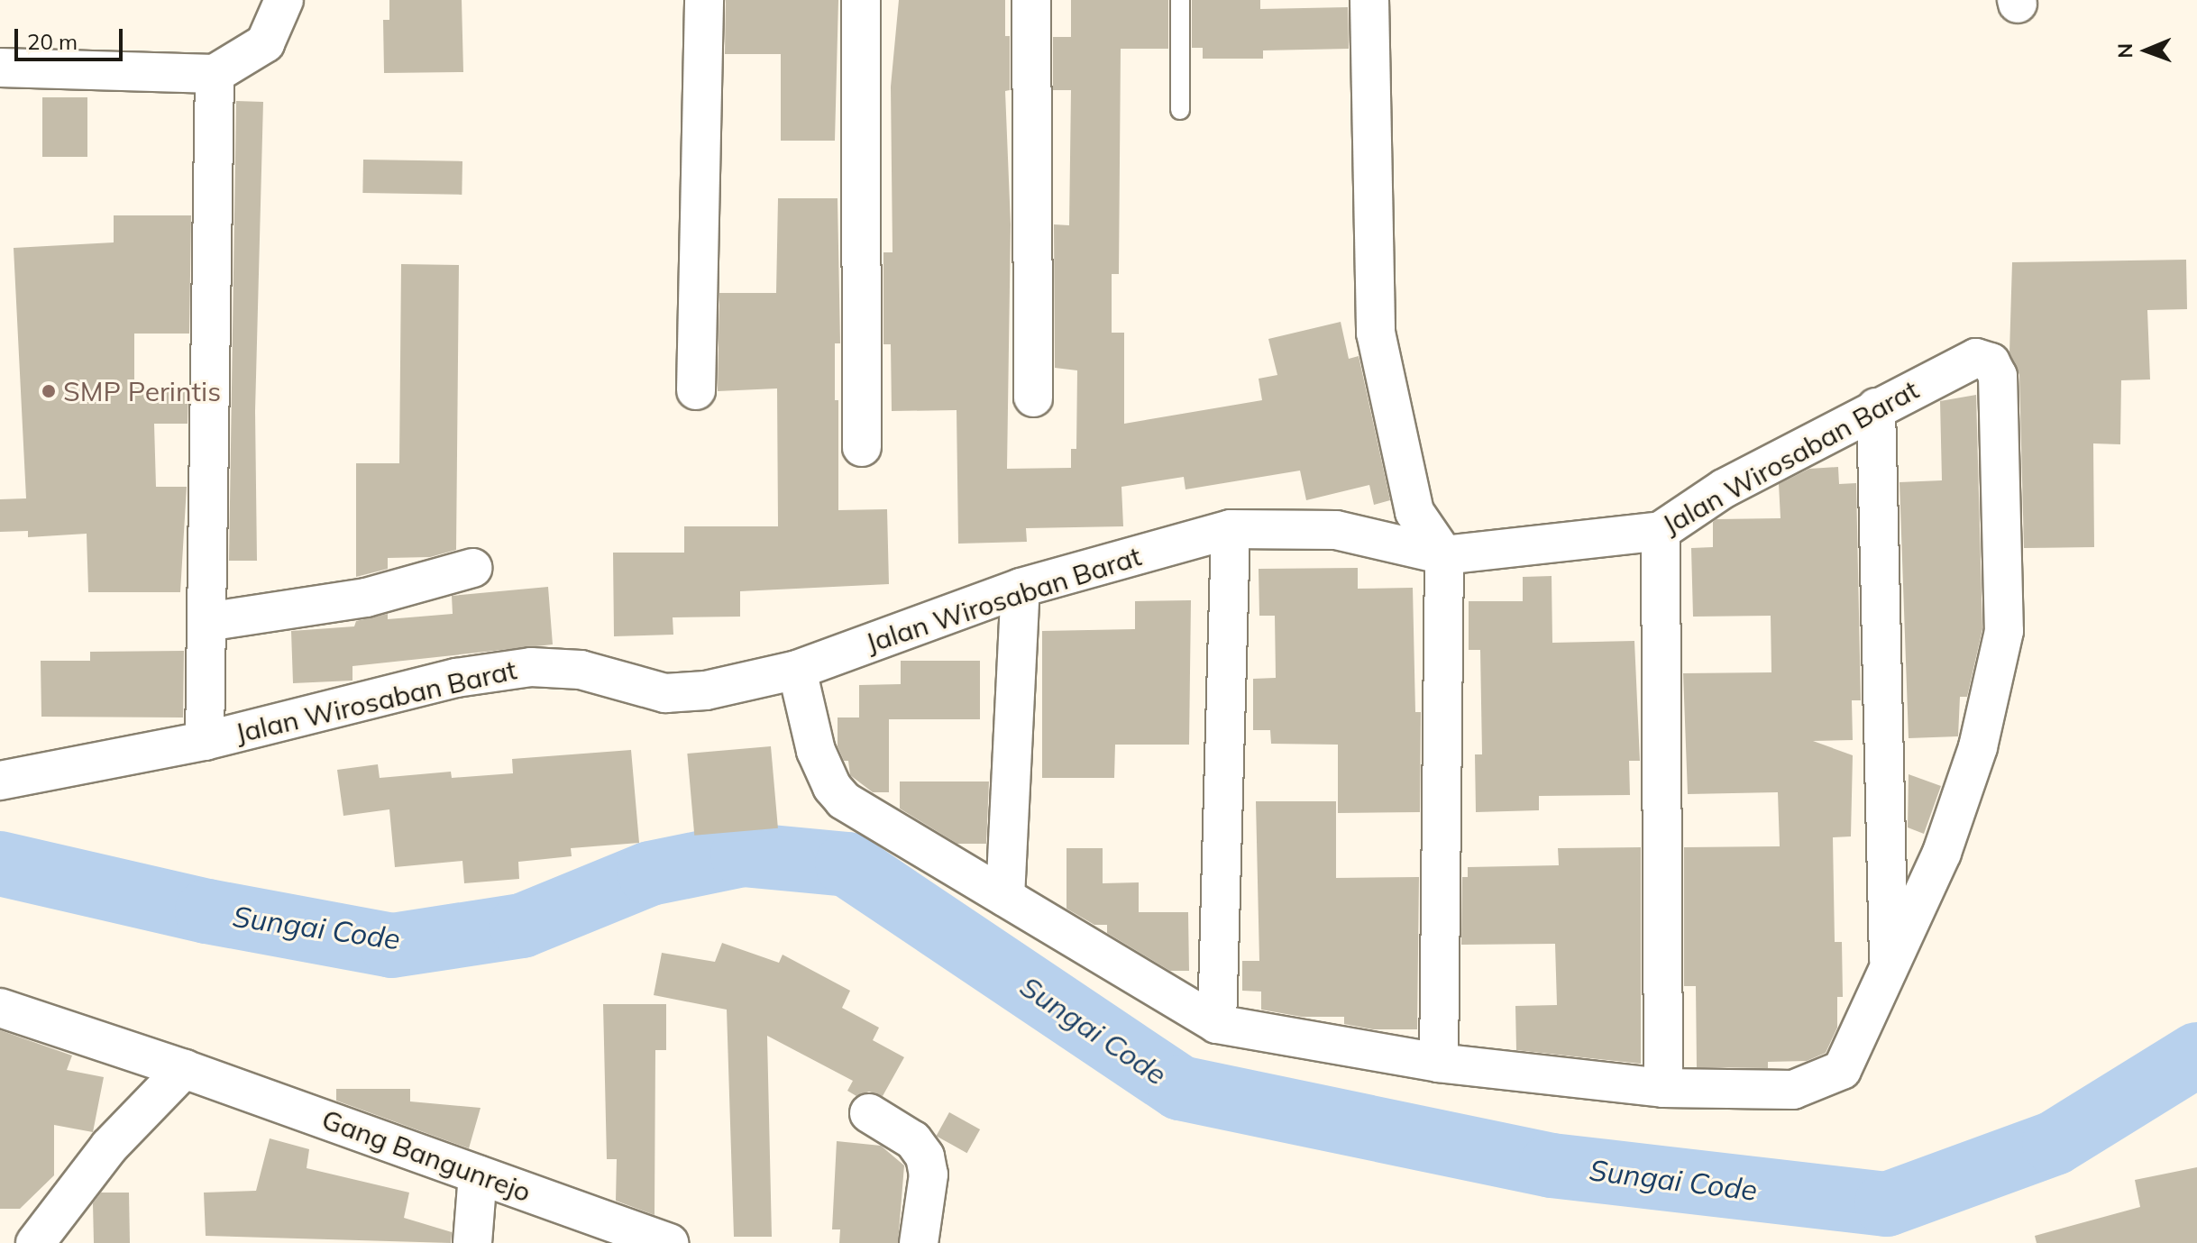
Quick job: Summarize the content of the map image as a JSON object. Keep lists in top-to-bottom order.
{
  "streets": {
    "street": ["Jalan Wirosaban Barat", "Gang Bangunrejo"]
  },
  "water": ["Sungai Code"],
  "places": ["SMP Perintis"],
  "scale_bar": "20 m",
  "north": "left"
}
